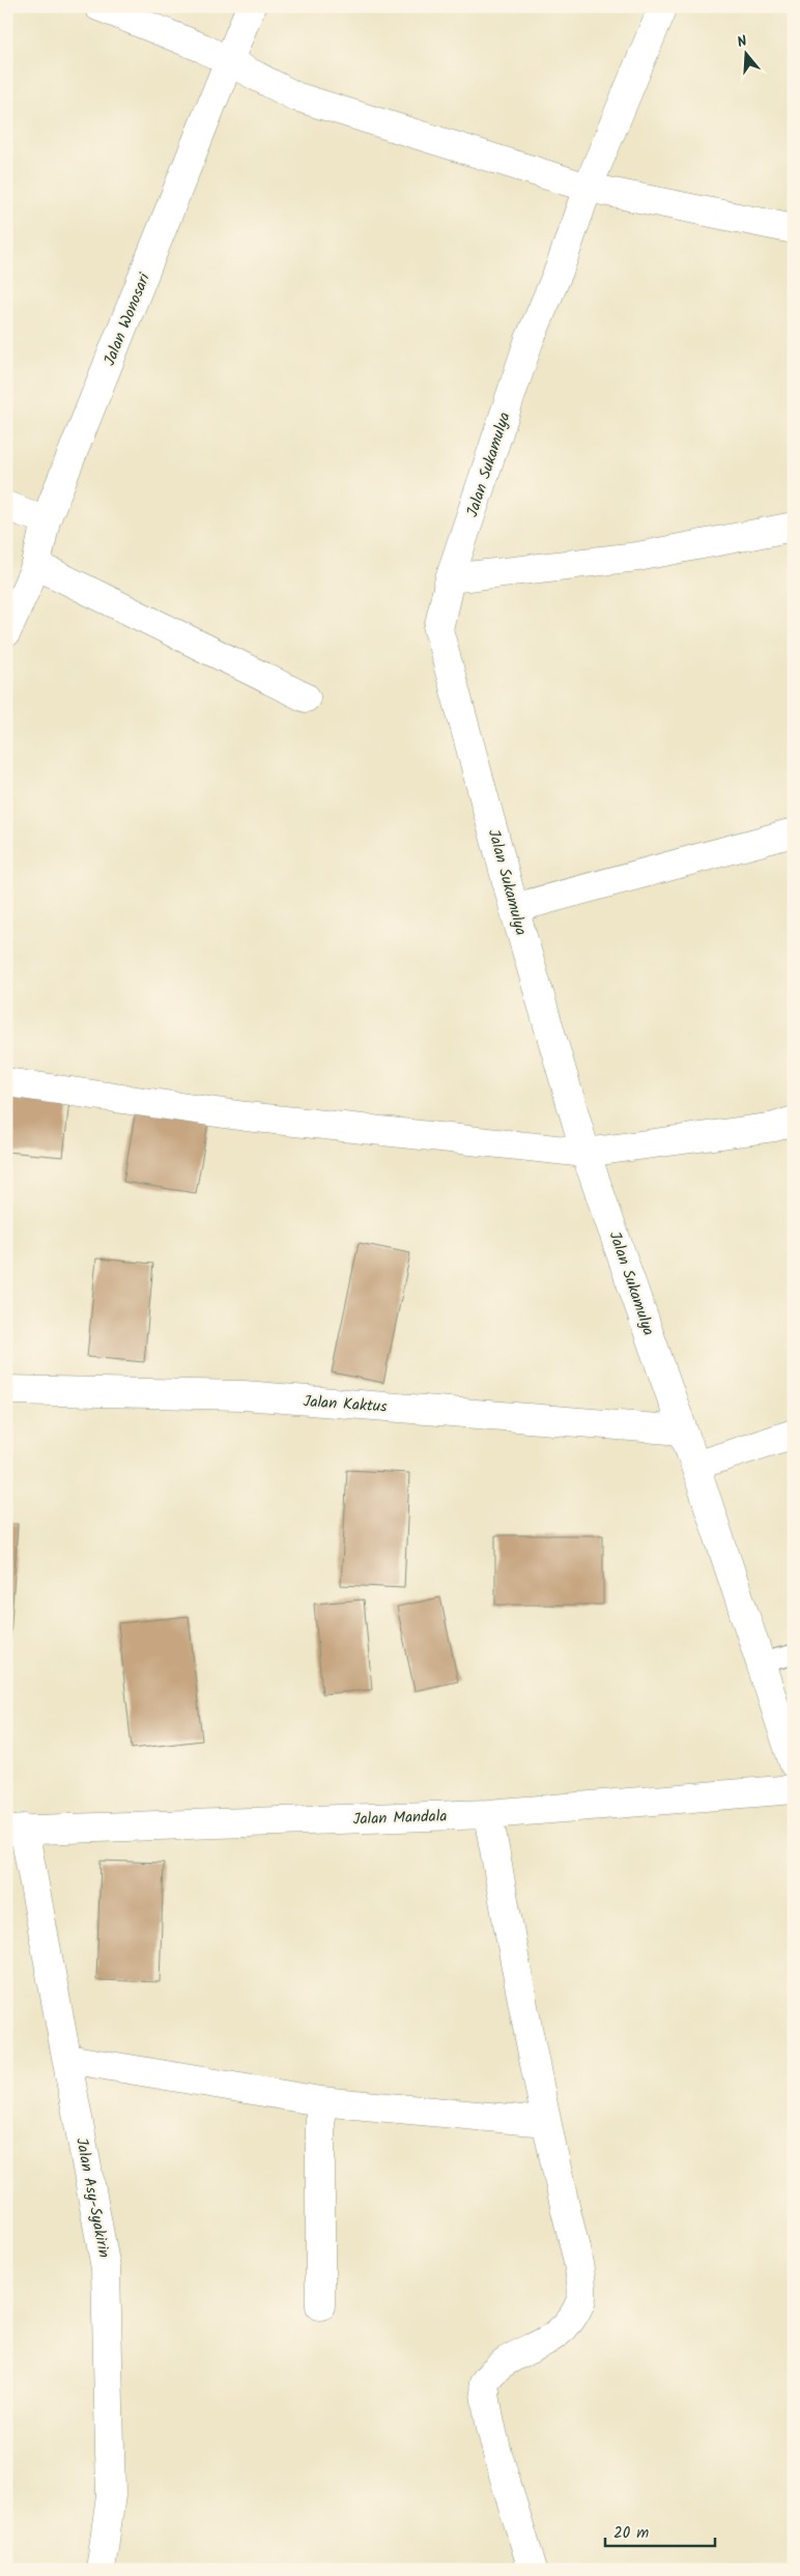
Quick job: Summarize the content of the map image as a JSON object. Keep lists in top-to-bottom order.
{
  "streets": {
    "street": [
      "Jalan Wonosari",
      "Jalan Sukamulya",
      "Jalan Kaktus",
      "Jalan Mandala",
      "Jalan Asy-Syakirin"
    ]
  },
  "crossings": [
    ["Jalan Sukamulya", "Jalan Kaktus"],
    ["Jalan Mandala", "Jalan Asy-Syakirin"]
  ],
  "scale_bar": "20 m",
  "north": "top"
}
